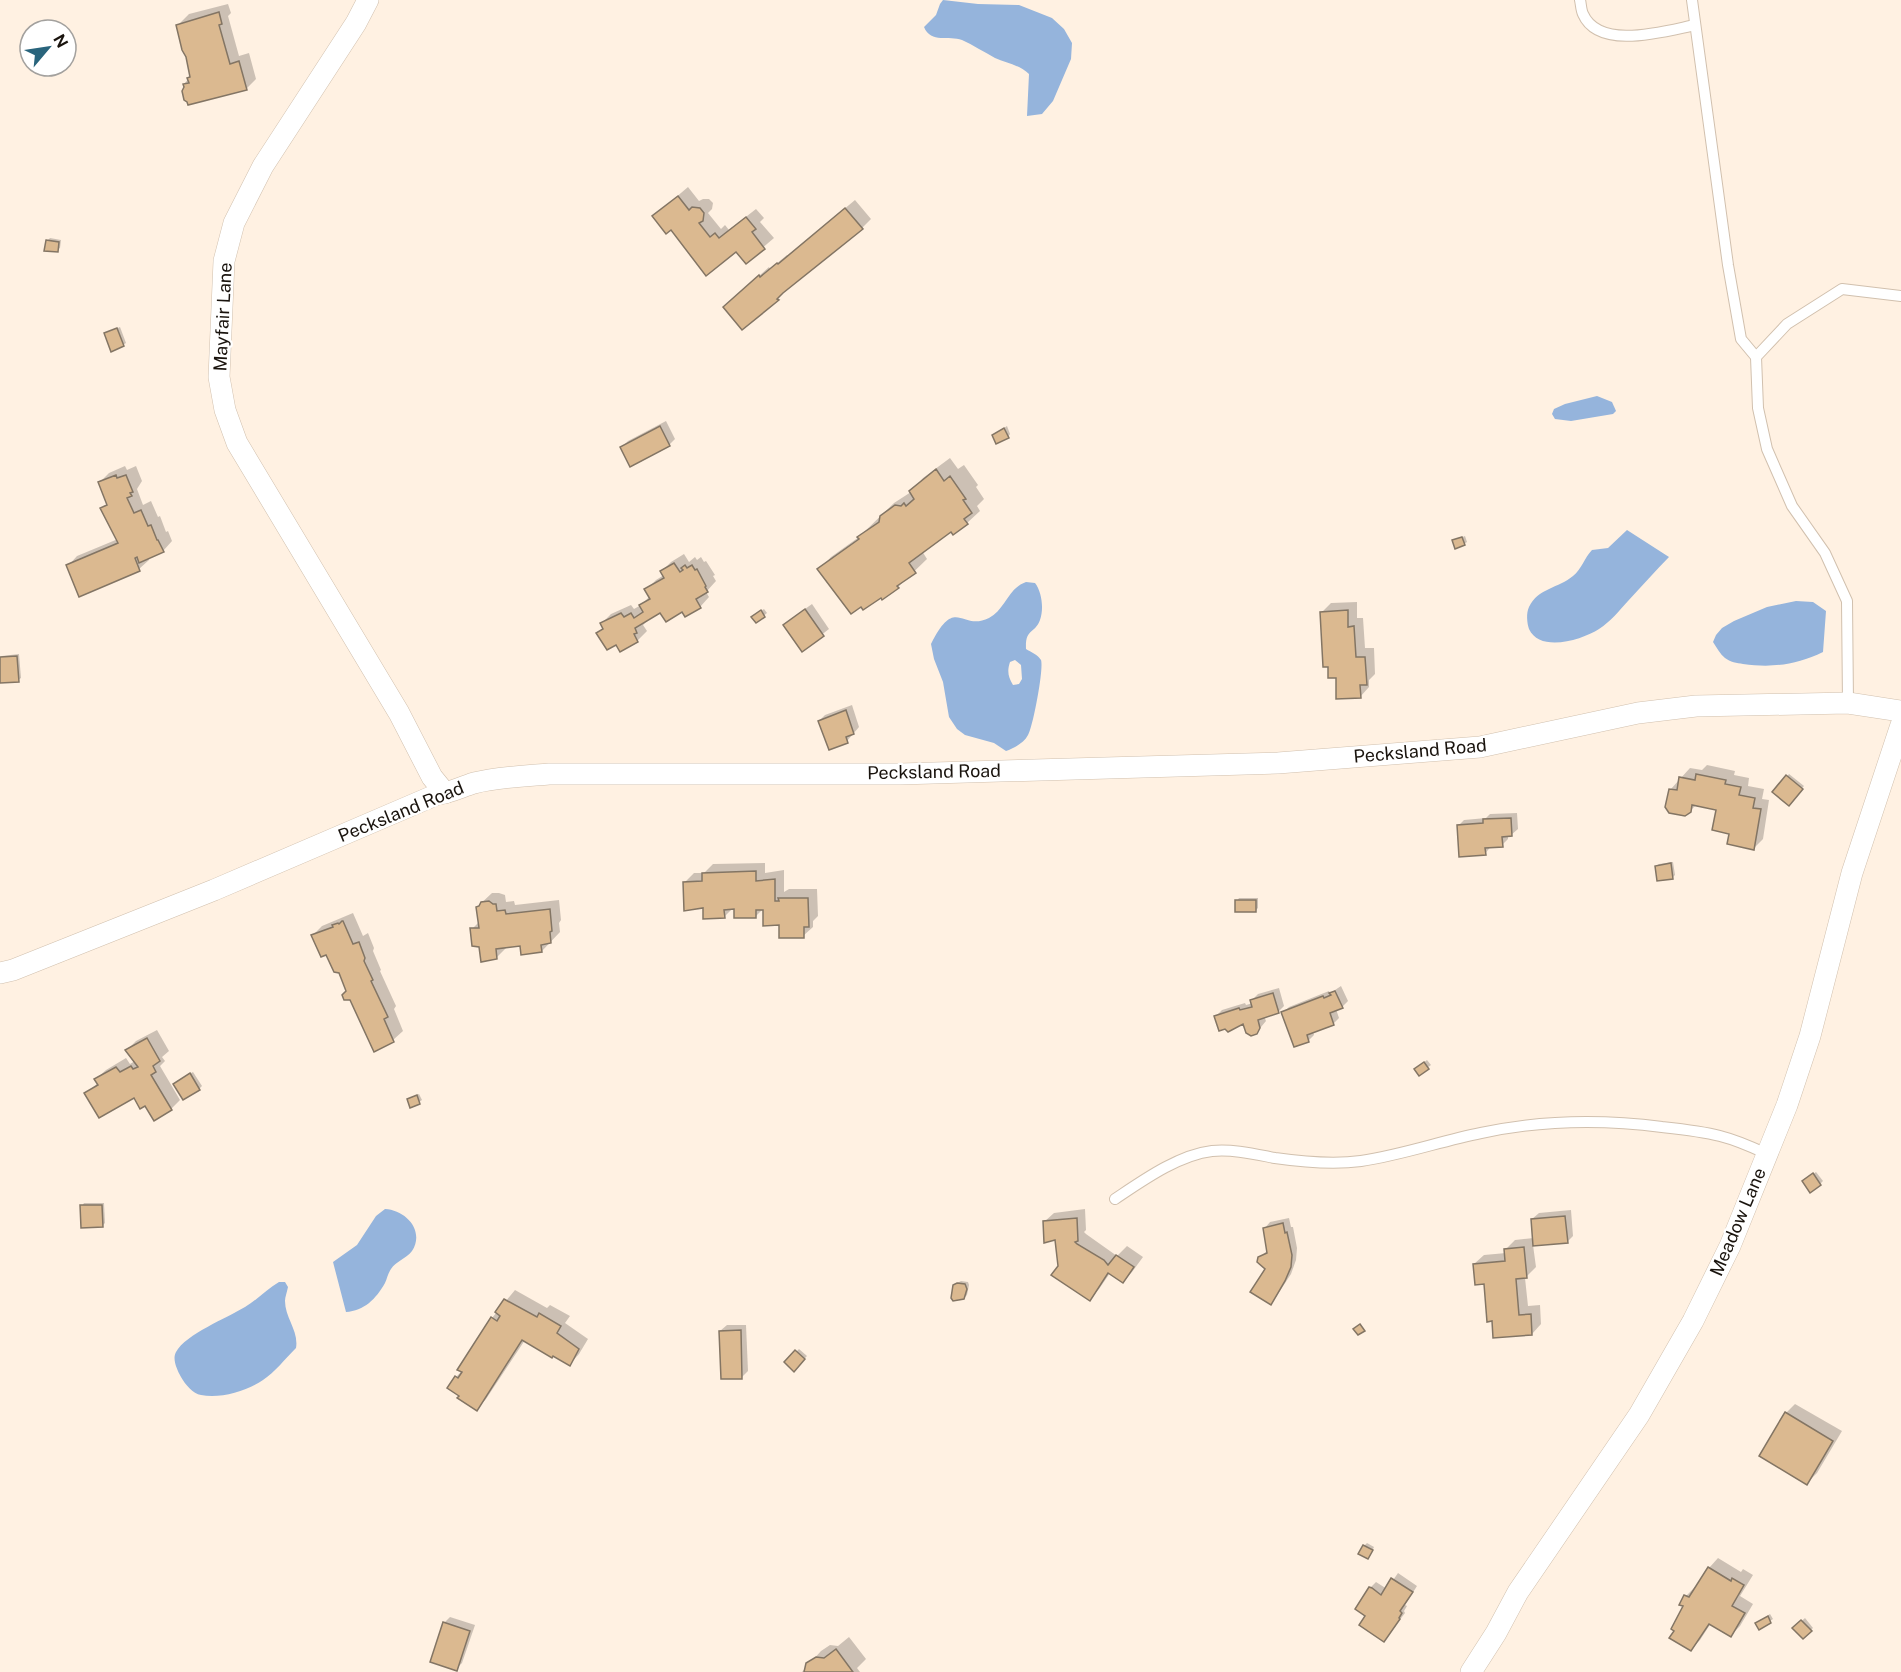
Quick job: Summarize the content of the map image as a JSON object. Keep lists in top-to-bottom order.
{
  "streets": {
    "street": ["Mayfair Lane", "Pecksland Road", "Meadow Lane"]
  },
  "crossings": [
    ["Mayfair Lane", "Pecksland Road"]
  ],
  "north": "top right"
}
